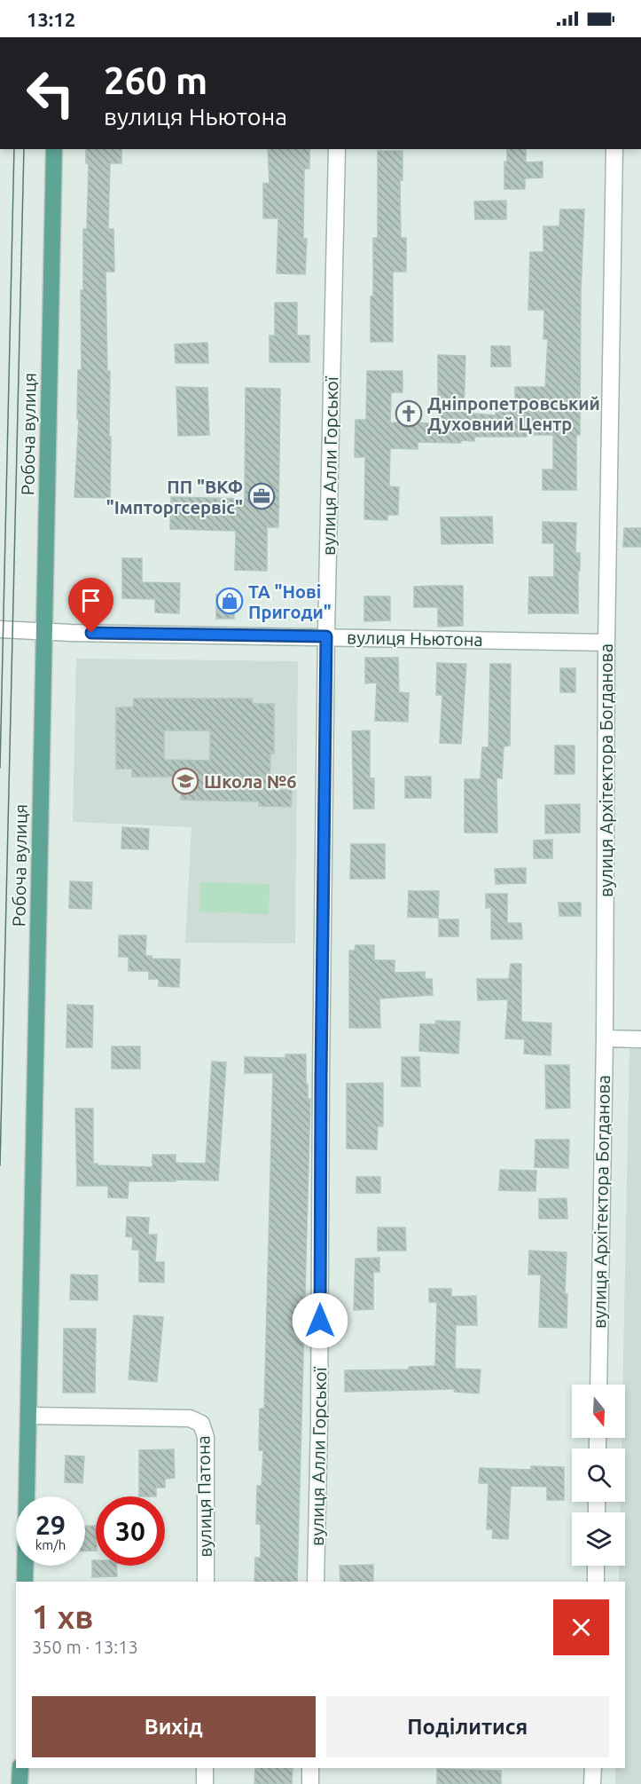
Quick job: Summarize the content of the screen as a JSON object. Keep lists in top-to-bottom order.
{
  "streets": {
    "main road": ["Робоча вулиця"],
    "street": [
      "вулиця Алли Горської",
      "вулиця Ньютона",
      "вулиця Архітектора Богданова",
      "вулиця Патона"
    ]
  },
  "crossings": [
    ["Робоча вулиця", "вулиця Ньютона"],
    ["Робоча вулиця", "вулиця Патона"],
    ["вулиця Алли Горської", "вулиця Ньютона"],
    ["вулиця Ньютона", "вулиця Архітектора Богданова"]
  ],
  "places": {
    "church": ["Дніпропетровський Духовний Центр"],
    "office": ["ПП \"ВКФ \"Імпторгсервіс\""],
    "shop": ["ТА \"Нові Пригоди\""],
    "school or university": ["Школа №6"]
  },
  "north": "bottom",
  "page": {
    "status": "13:12",
    "turn": ["260 m", "вулиця Ньютона"],
    "speed": "29 km/h",
    "limit": "30",
    "heading": ["1 хв", "350 m · 13:13"],
    "buttons": ["Вихід", "Поділитися"]
  }
}
